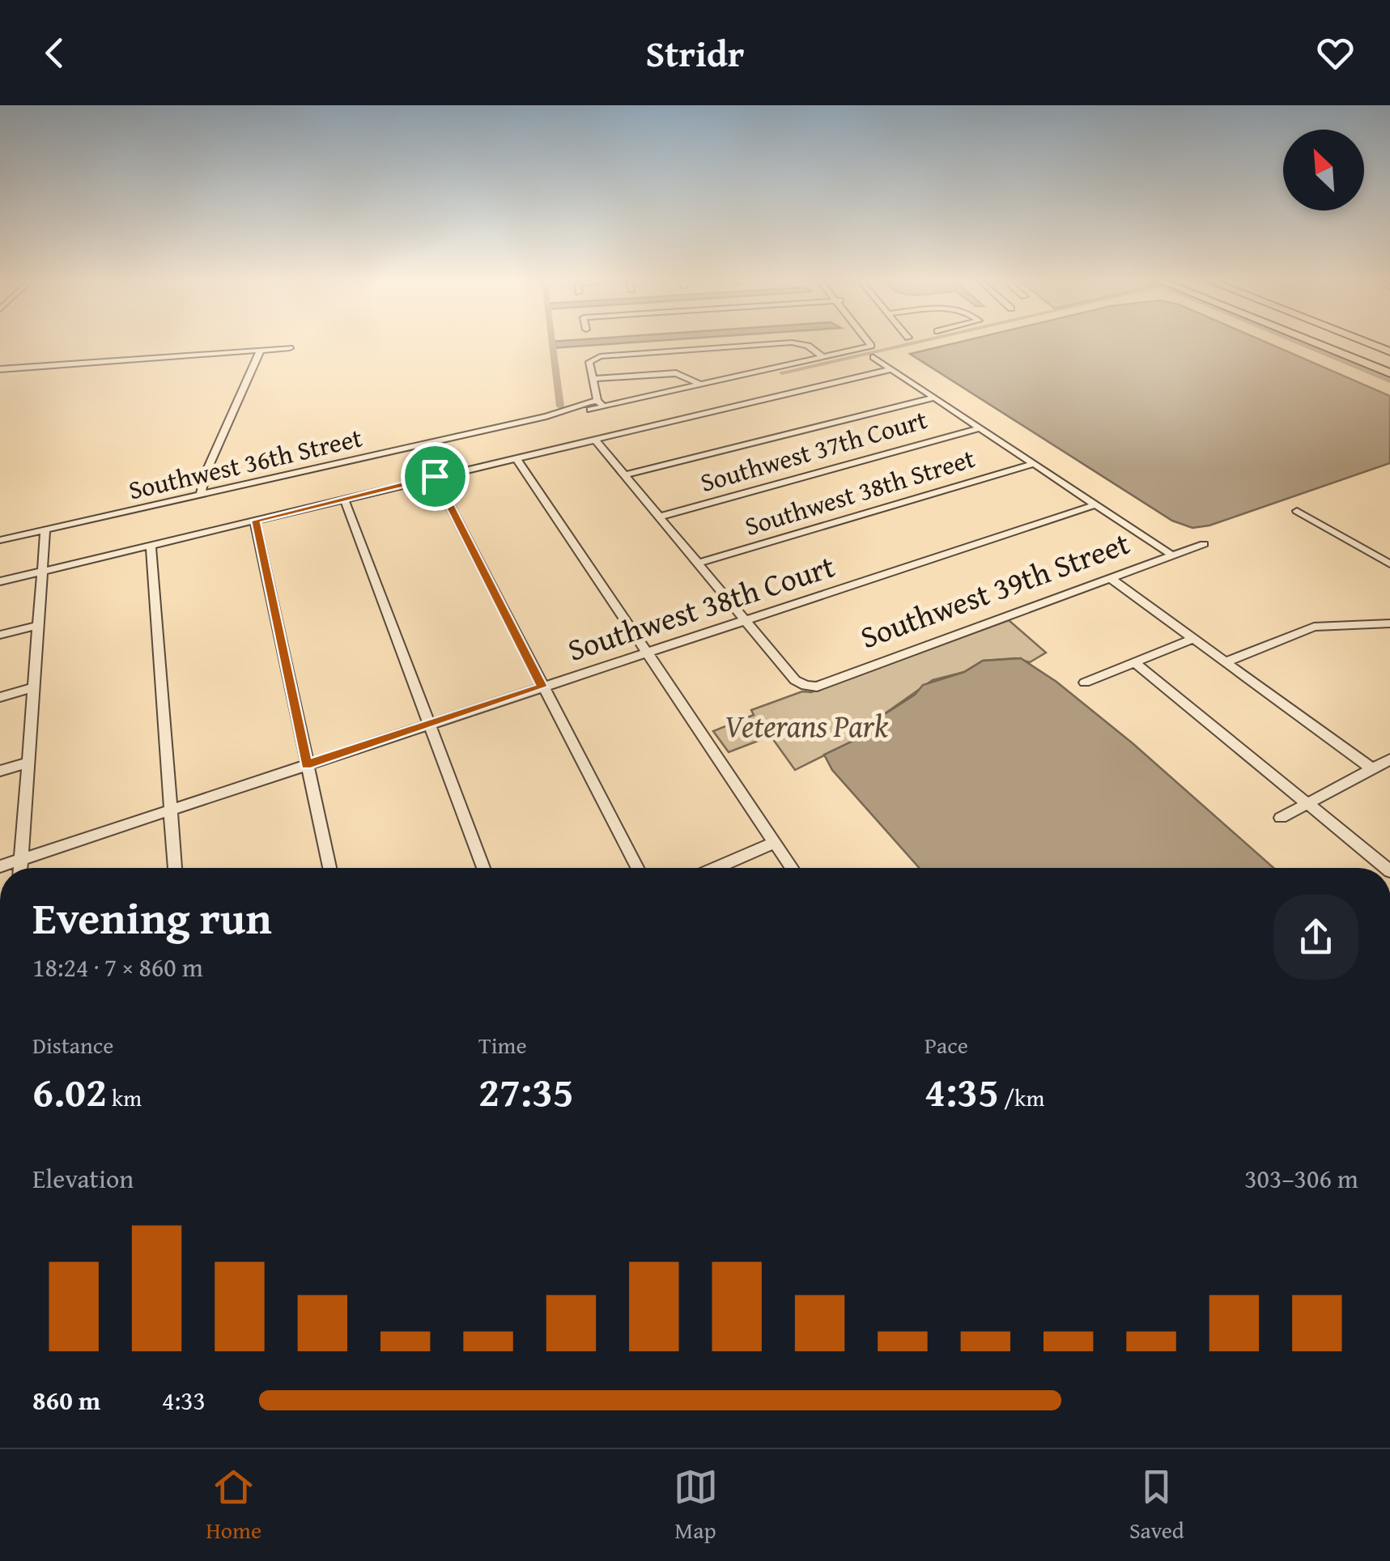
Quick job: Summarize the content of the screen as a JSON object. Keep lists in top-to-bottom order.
{
  "streets": {
    "street": [
      "Southwest 37th Court",
      "Southwest 36th Street",
      "Southwest 38th Street",
      "Southwest 39th Street",
      "Southwest 38th Court"
    ]
  },
  "crossings": [
    ["Southwest 39th Street", "Southwest 38th Court"]
  ],
  "parks": ["Veterans Park"],
  "north": "top left",
  "page": {
    "header": "Stridr",
    "heading": ["Evening run", "18:24 · 7 × 860 m"],
    "stats": [
      ["Distance", "6.02 km"],
      ["Time", "27:35"],
      ["Pace", "4:35 /km"]
    ],
    "chart": ["Elevation", "303–306 m"],
    "list": [
      {
        "name": "860 m",
        "note": "4:33"
      }
    ],
    "tabs": ["Home", "Map", "Saved"]
  }
}
